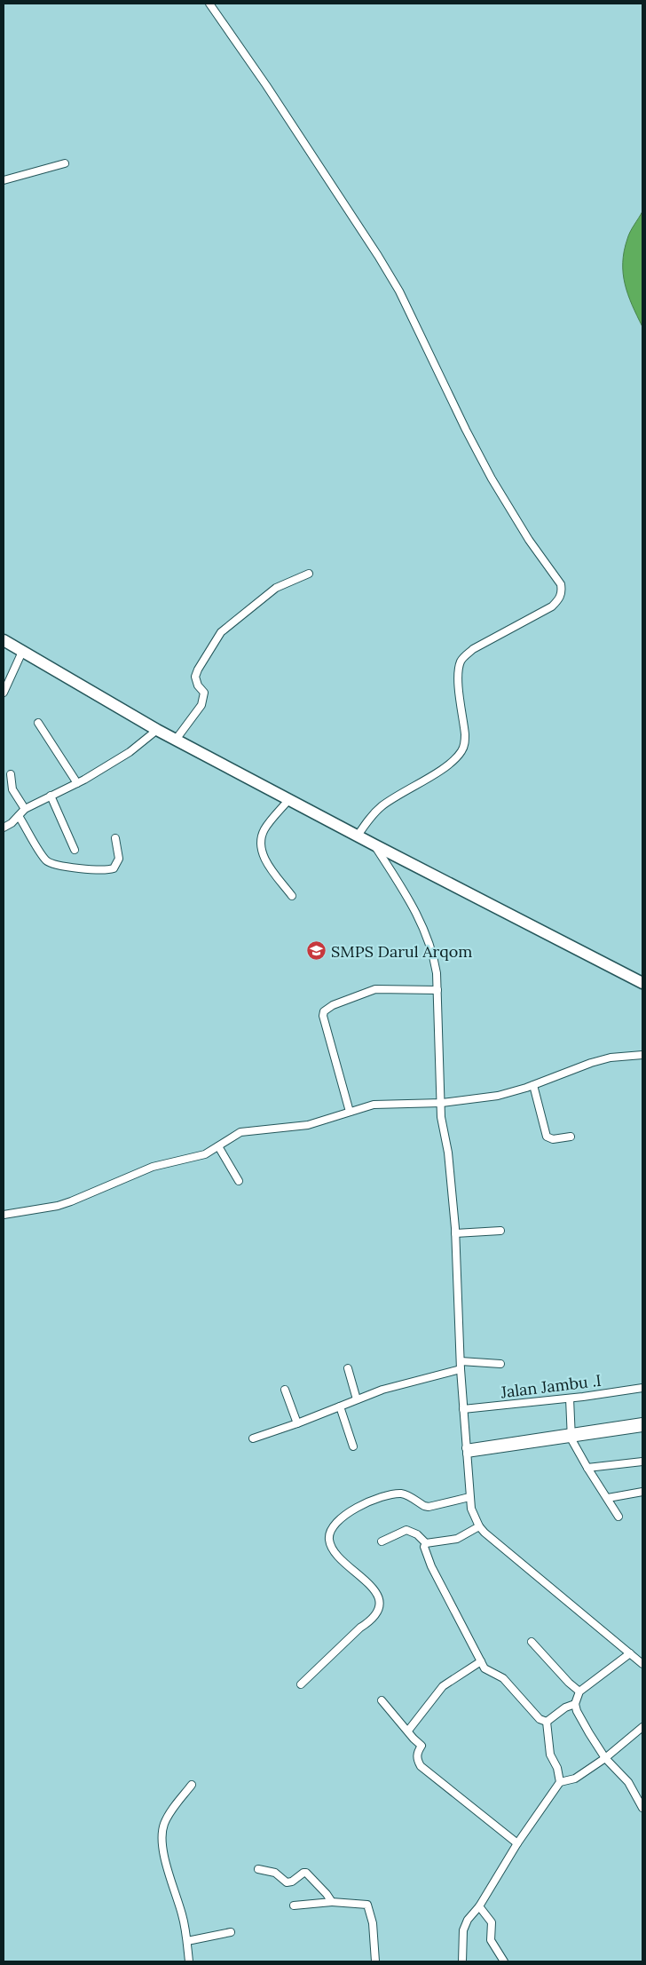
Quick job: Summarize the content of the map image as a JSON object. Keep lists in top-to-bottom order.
{
  "streets": {
    "street": ["Jalan Jambu .I"]
  },
  "places": {
    "school or university": ["SMPS Darul Arqom"]
  }
}
